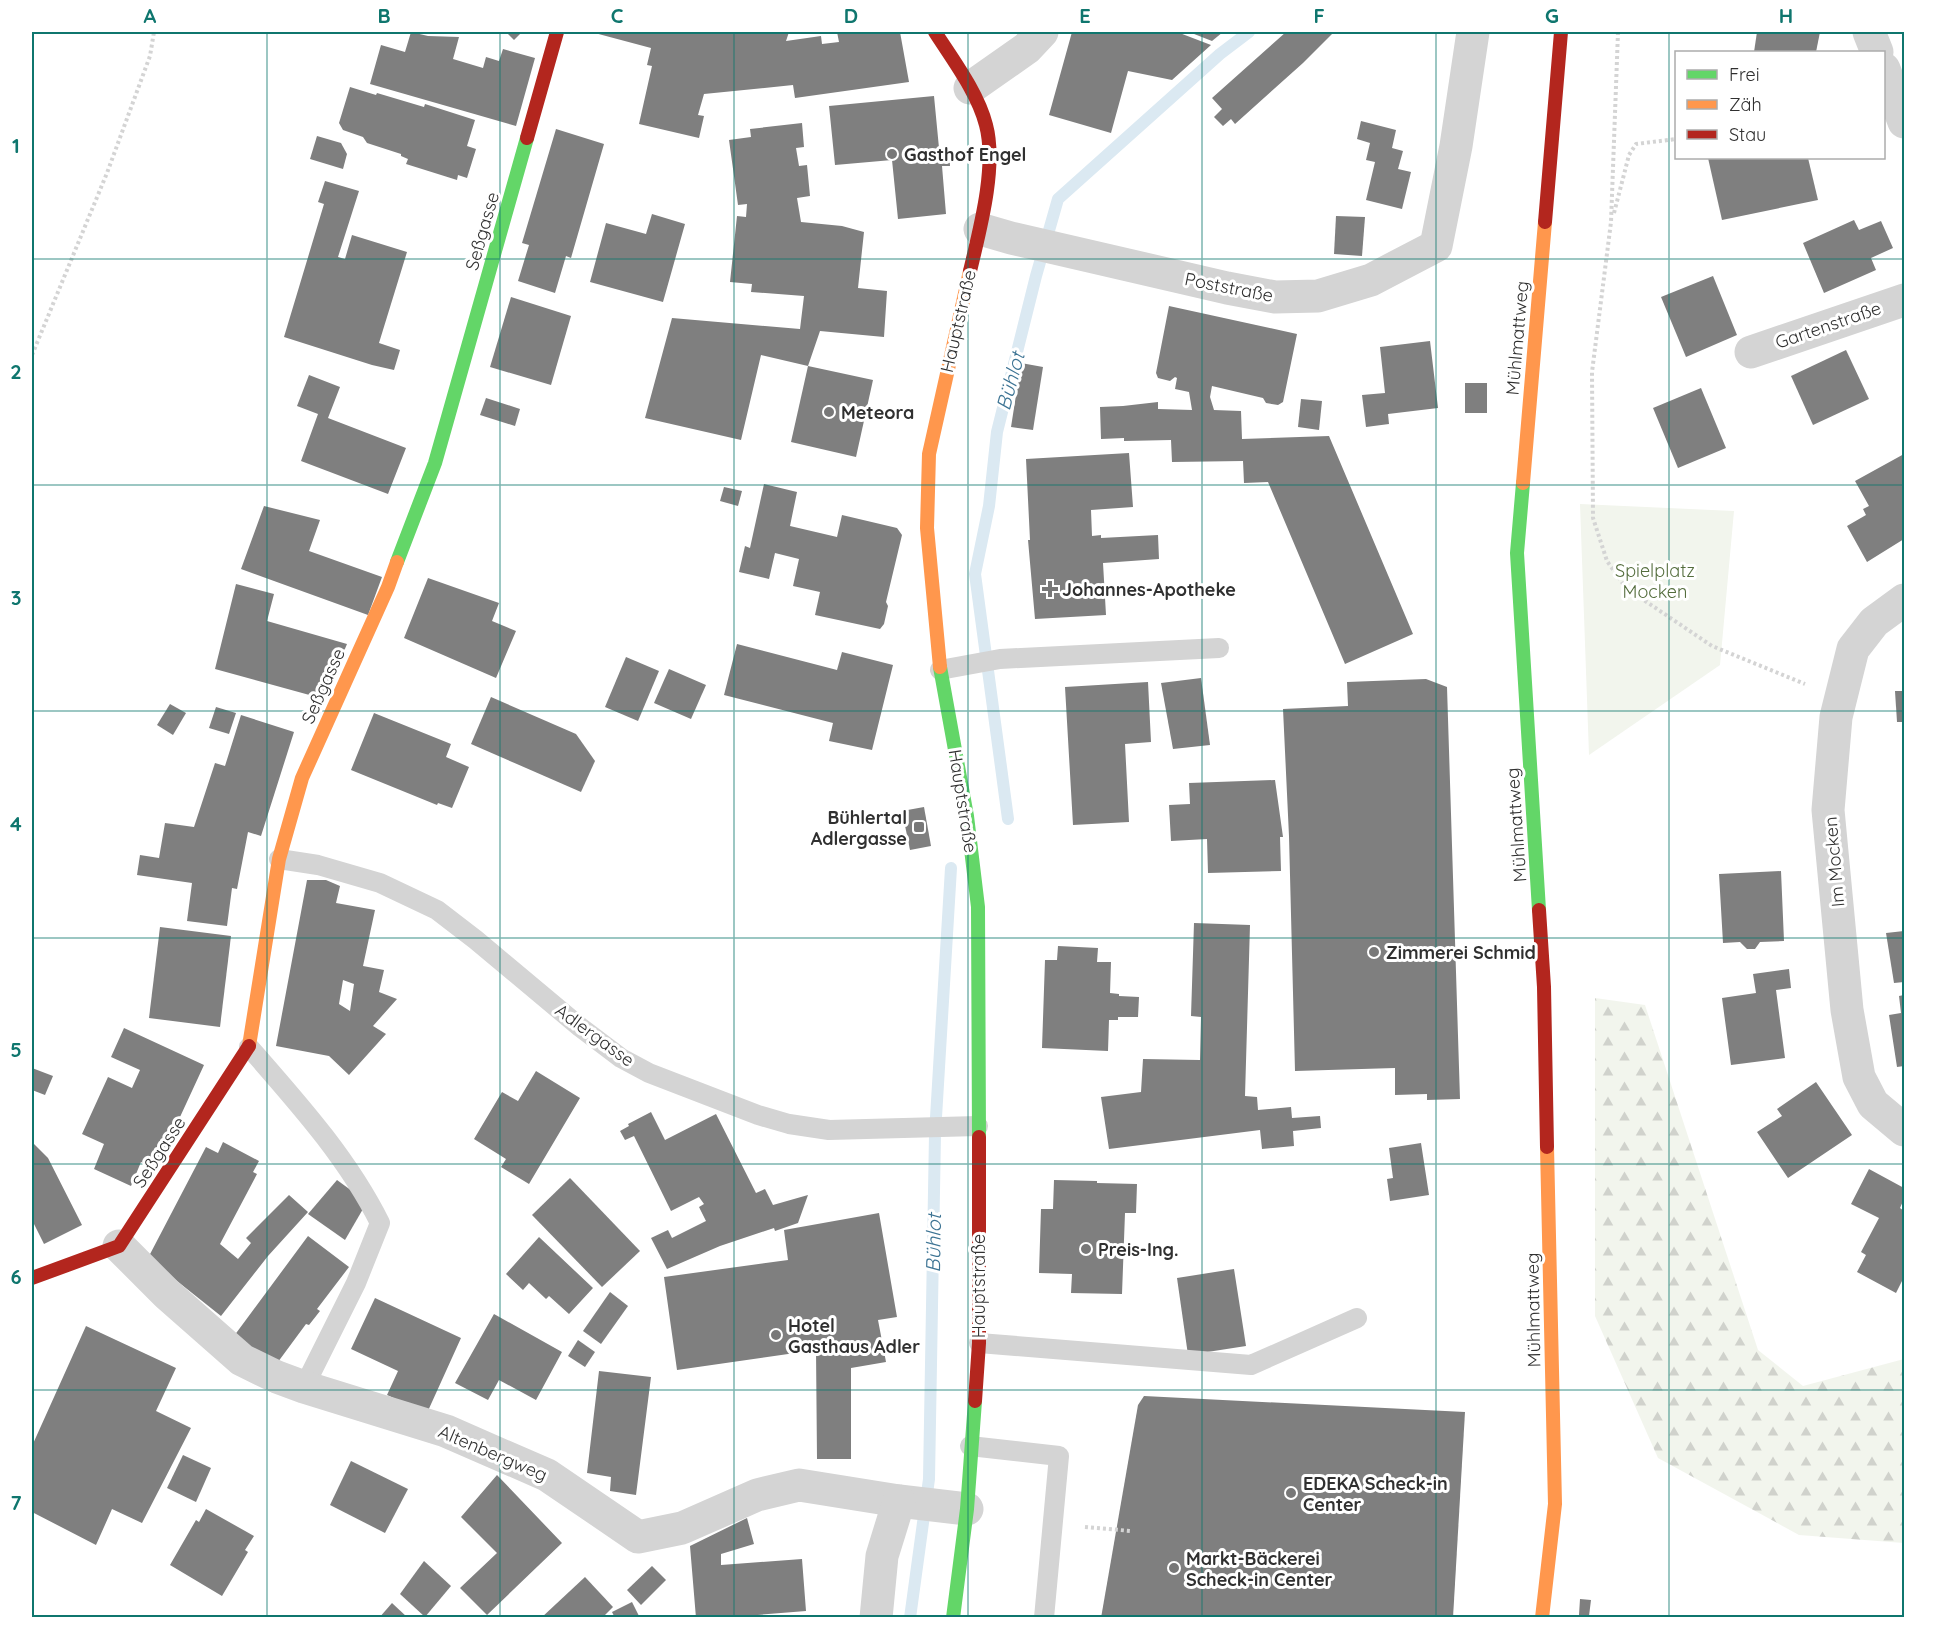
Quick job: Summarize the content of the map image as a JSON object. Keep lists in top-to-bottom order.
{
  "streets": {
    "street": [
      "Seßgasse",
      "Poststraße",
      "Hauptstraße",
      "Gartenstraße",
      "Mühlmattweg",
      "Im Mocken",
      "Altenbergweg"
    ],
    "lane": ["Adlergasse"]
  },
  "crossings": [
    ["Seßgasse", "Adlergasse"],
    ["Seßgasse", "Altenbergweg"],
    ["Poststraße", "Hauptstraße"],
    ["Hauptstraße", "Adlergasse"],
    ["Hauptstraße", "Altenbergweg"]
  ],
  "water": ["Bühlot"],
  "parks": ["Spielplatz Mocken"],
  "places": {
    "other": [
      "Gasthof Engel",
      "Meteora",
      "Zimmerei Schmid",
      "Preis-Ing.",
      "Hotel Gasthaus Adler",
      "EDEKA Scheck-in Center",
      "Markt-Bäckerei Scheck-in Center"
    ],
    "health": ["Johannes-Apotheke"],
    "transit": ["Bühlertal Adlergasse"]
  },
  "legend": ["Frei", "Zäh", "Stau"],
  "grid": {
    "columns": [
      "A",
      "B",
      "C",
      "D",
      "E",
      "F",
      "G",
      "H"
    ],
    "rows": [
      "1",
      "2",
      "3",
      "4",
      "5",
      "6",
      "7"
    ]
  }
}
